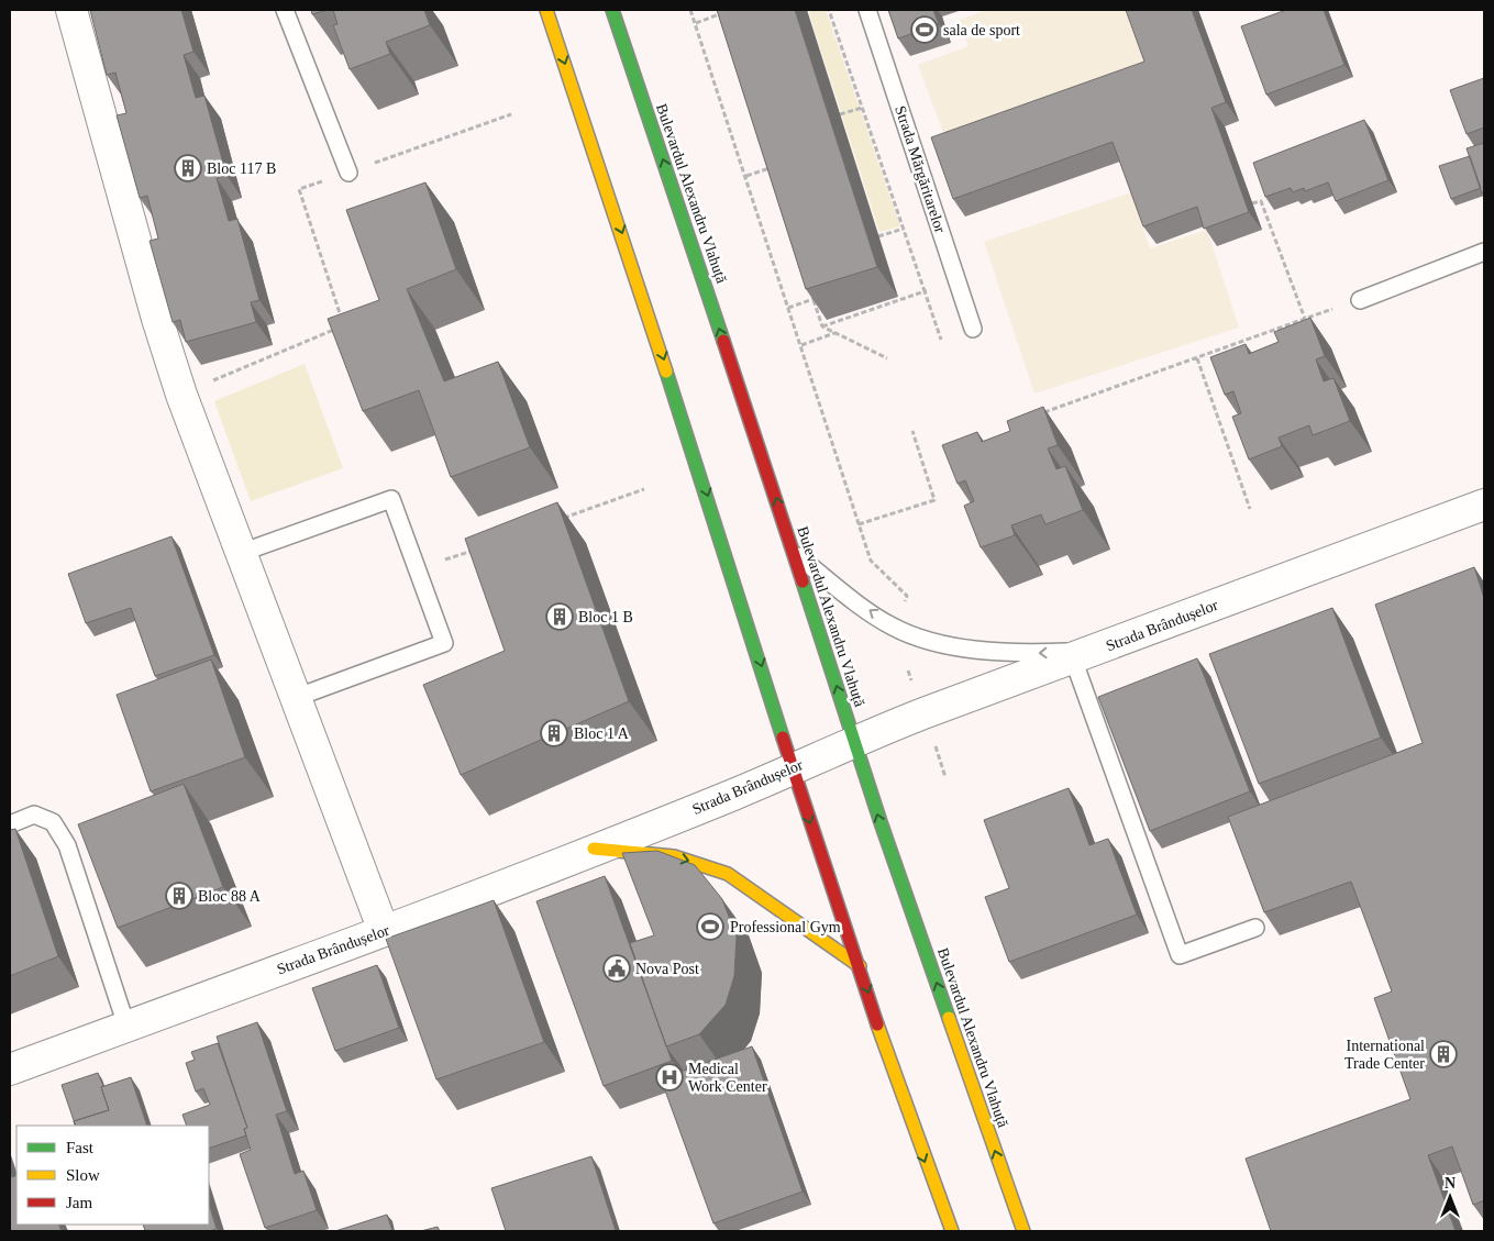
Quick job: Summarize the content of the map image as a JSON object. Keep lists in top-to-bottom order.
{
  "streets": {
    "main road": ["Bulevardul Alexandru Vlahuță"],
    "street": ["Strada Brândușelor"],
    "lane": ["Strada Mărgăritarelor"]
  },
  "crossings": [
    ["Bulevardul Alexandru Vlahuță", "Strada Brândușelor"]
  ],
  "places": {
    "sports": ["sala de sport", "Professional Gym"],
    "building": [
      "Bloc 117 B",
      "Bloc 1 B",
      "Bloc 1 A",
      "Bloc 88 A",
      "International Trade Center"
    ],
    "public building": ["Nova Post"],
    "hospital": ["Medical Work Center"]
  },
  "legend": ["Fast", "Slow", "Jam"],
  "north": "top"
}
